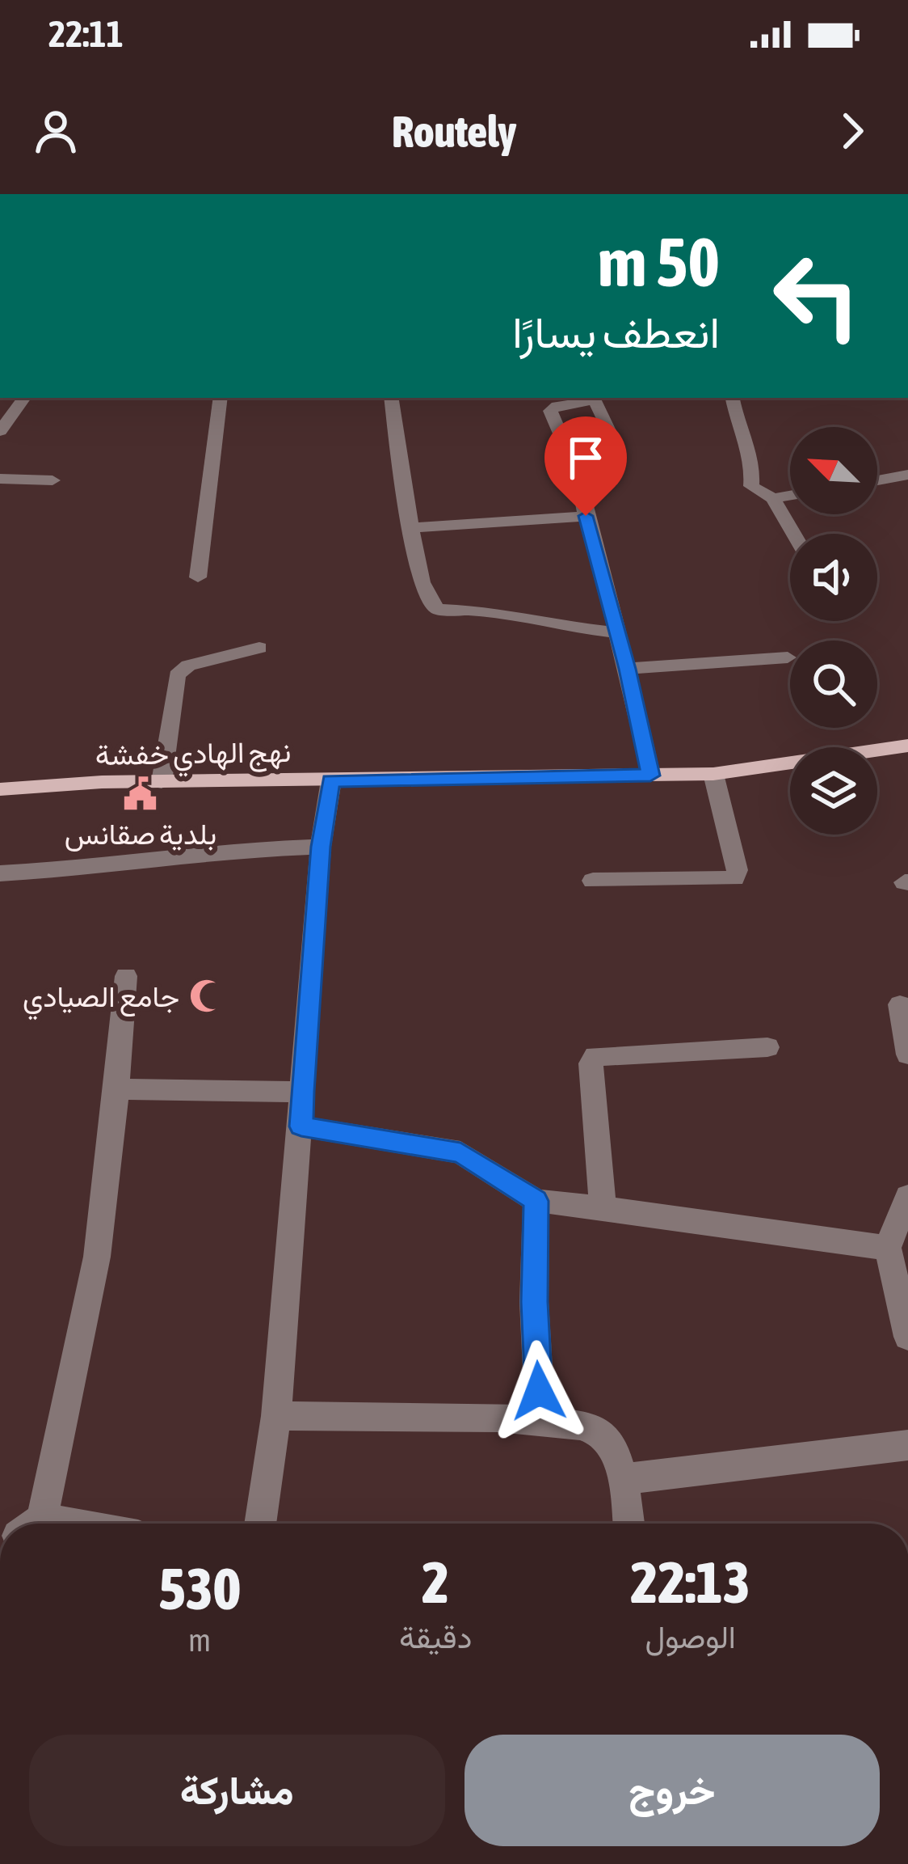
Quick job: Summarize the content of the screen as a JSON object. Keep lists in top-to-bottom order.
{
  "streets": {
    "main road": ["نهج الهادي خفشة"]
  },
  "places": {
    "public building": ["بلدية صقانس"],
    "mosque": ["جامع الصيادي"]
  },
  "north": "top left",
  "page": {
    "status": "22:11",
    "header": "Routely",
    "turn": ["50 m", "انعطف يسارًا"],
    "eta": [
      "22:13",
      "الوصول",
      "2",
      "دقيقة",
      "530",
      "m"
    ],
    "buttons": ["خروج", "مشاركة"]
  }
}
